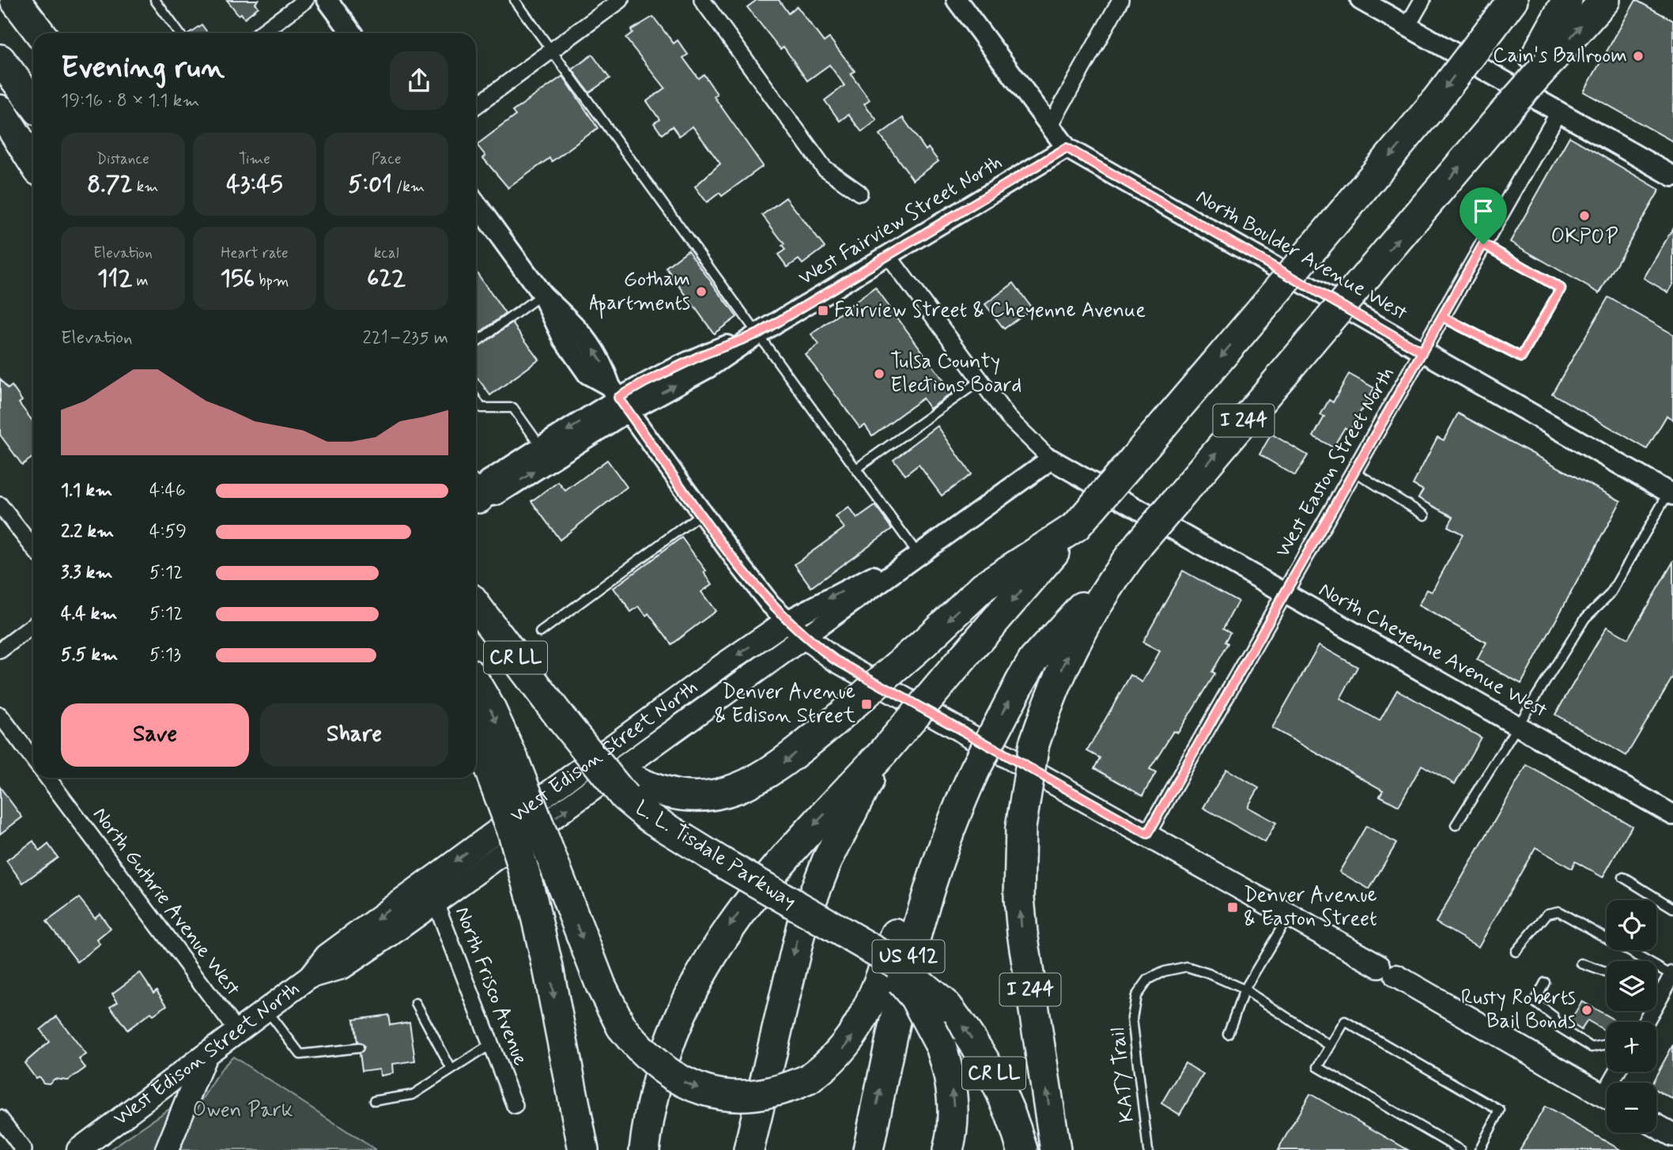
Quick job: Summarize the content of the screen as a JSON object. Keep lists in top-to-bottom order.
{
  "streets": {
    "highway": [
      "I 244",
      "CR LL",
      "L. L. Tisdale Parkway",
      "US 412"
    ],
    "main road": ["West Edison Street North"],
    "street": [
      "West Fairview Street North",
      "North Boulder Avenue West",
      "West Easton Street North",
      "North Cheyenne Avenue West",
      "North Guthrie Avenue West",
      "North Frisco Avenue"
    ],
    "lane": ["KATY Trail"]
  },
  "crossings": [
    ["West Fairview Street North", "North Boulder Avenue West"],
    ["West Fairview Street North", "North Cheyenne Avenue West"],
    ["North Boulder Avenue West", "West Easton Street North"],
    ["I 244", "US 412"],
    ["West Easton Street North", "North Cheyenne Avenue West"],
    ["North Cheyenne Avenue West", "West Edison Street North"],
    ["CR LL", "L. L. Tisdale Parkway"],
    ["West Edison Street North", "North Guthrie Avenue West"],
    ["West Edison Street North", "North Frisco Avenue"]
  ],
  "parks": ["Owen Park"],
  "places": {
    "other": [
      "Cain's Ballroom",
      "OKPOP",
      "Gotham Apartments",
      "Tulsa County Elections Board",
      "Rusty Roberts Bail Bonds"
    ],
    "transit": ["Fairview Street & Cheyenne Avenue", "Denver Avenue & Edison Street", "Denver Avenue & Easton Street"]
  },
  "page": {
    "heading": ["Evening run", "19:16 · 8 × 1.1 km"],
    "stats": [
      ["Distance", "8.72 km"],
      ["Time", "43:45"],
      ["Pace", "5:01 /km"],
      ["Elevation", "112 m"],
      ["Heart rate", "156 bpm"],
      ["kcal", "622"]
    ],
    "chart": ["Elevation", "221–235 m"],
    "list": [
      {
        "name": "1.1 km",
        "note": "4:46"
      },
      {
        "name": "2.2 km",
        "note": "4:59"
      },
      {
        "name": "3.3 km",
        "note": "5:12"
      },
      {
        "name": "4.4 km",
        "note": "5:12"
      },
      {
        "name": "5.5 km",
        "note": "5:13"
      }
    ],
    "buttons": ["Save", "Share"],
    "map_buttons": ["+", "−"]
  }
}
